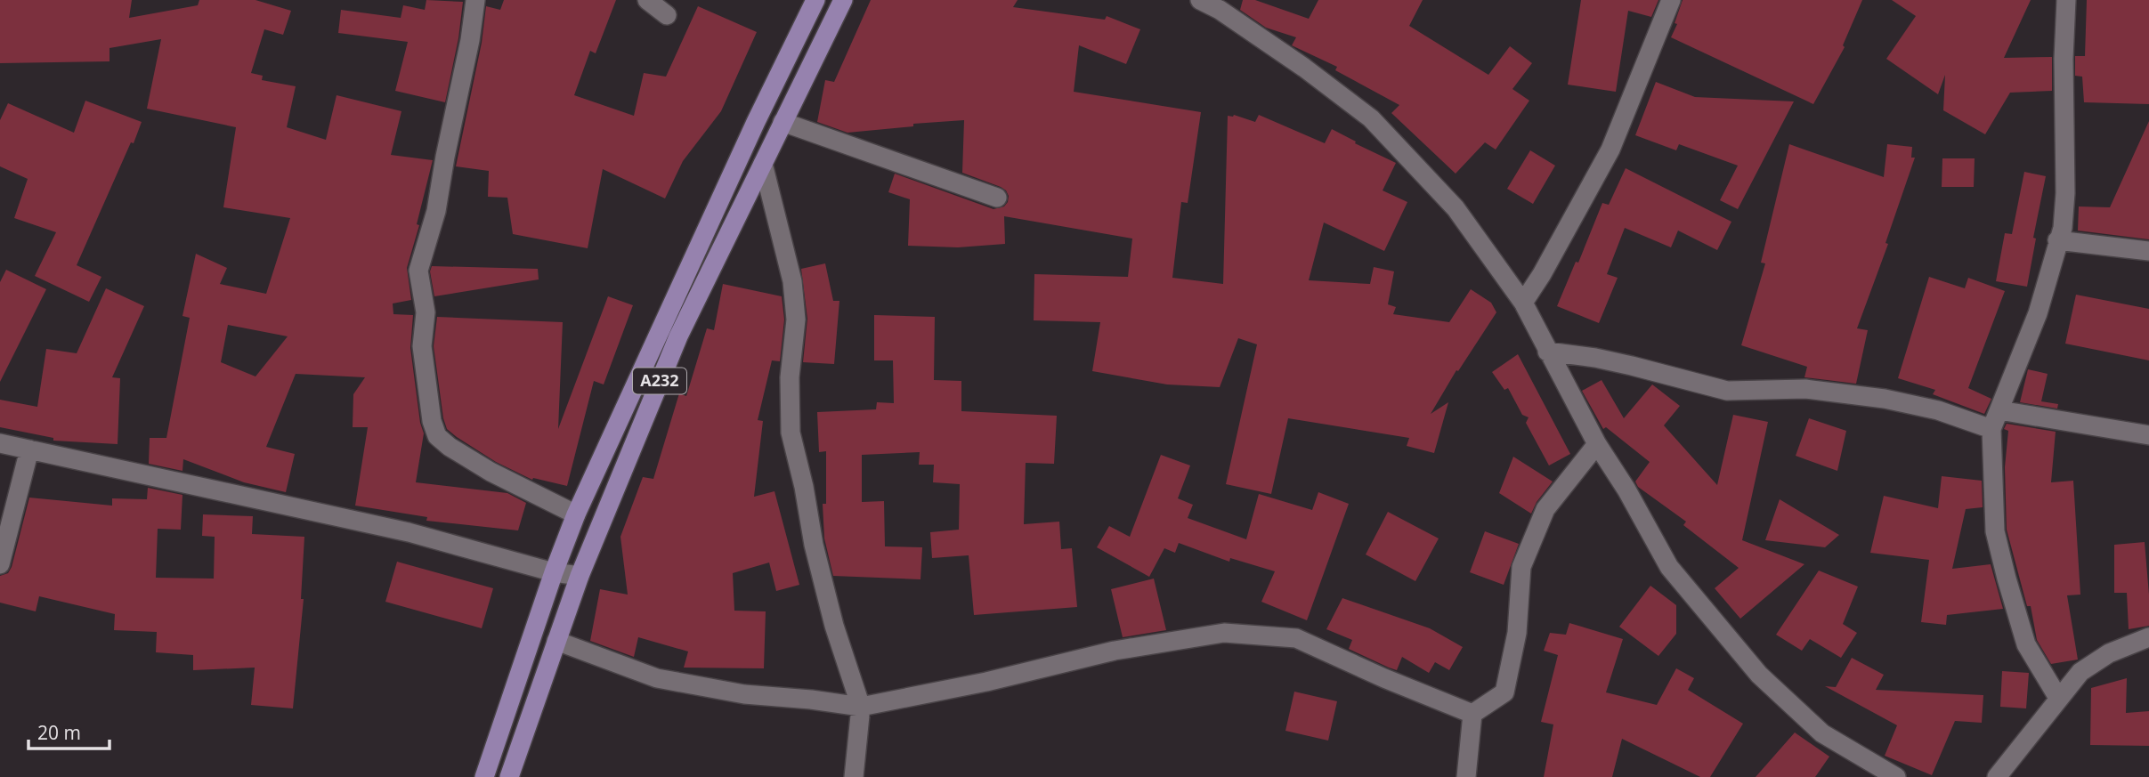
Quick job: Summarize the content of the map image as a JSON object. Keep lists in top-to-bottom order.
{
  "streets": {
    "main road": ["A232"]
  },
  "scale_bar": "20 m"
}
